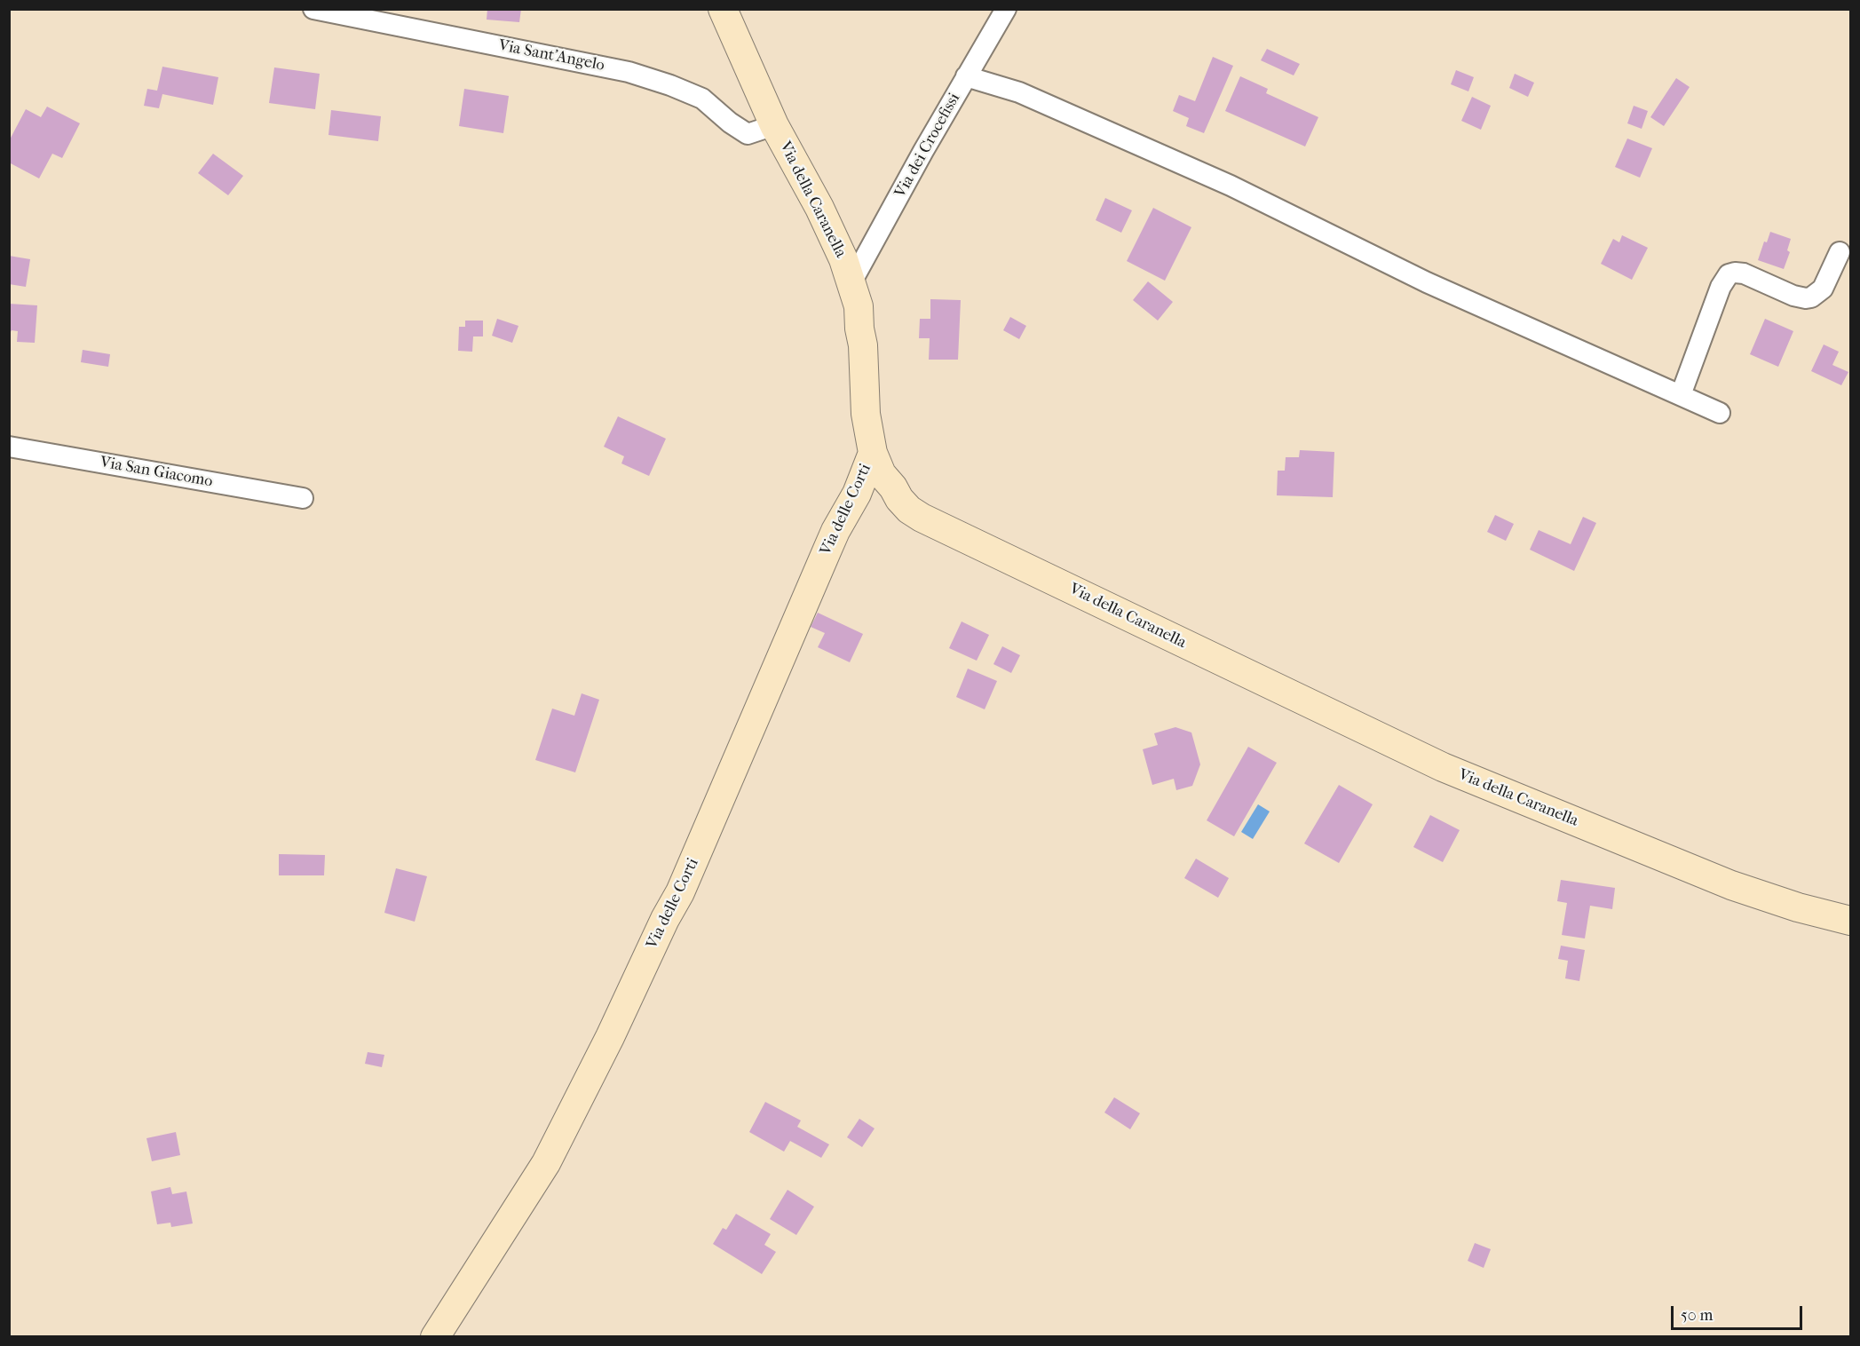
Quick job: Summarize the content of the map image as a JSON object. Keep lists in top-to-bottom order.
{
  "streets": {
    "main road": ["Via della Caranella", "Via delle Corti"],
    "street": ["Via Sant'Angelo", "Via dei Crocefissi", "Via San Giacomo"]
  },
  "crossings": [
    ["Via Sant'Angelo", "Via della Caranella"],
    ["Via dei Crocefissi", "Via della Caranella"],
    ["Via della Caranella", "Via delle Corti"]
  ],
  "scale_bar": "50 m"
}
